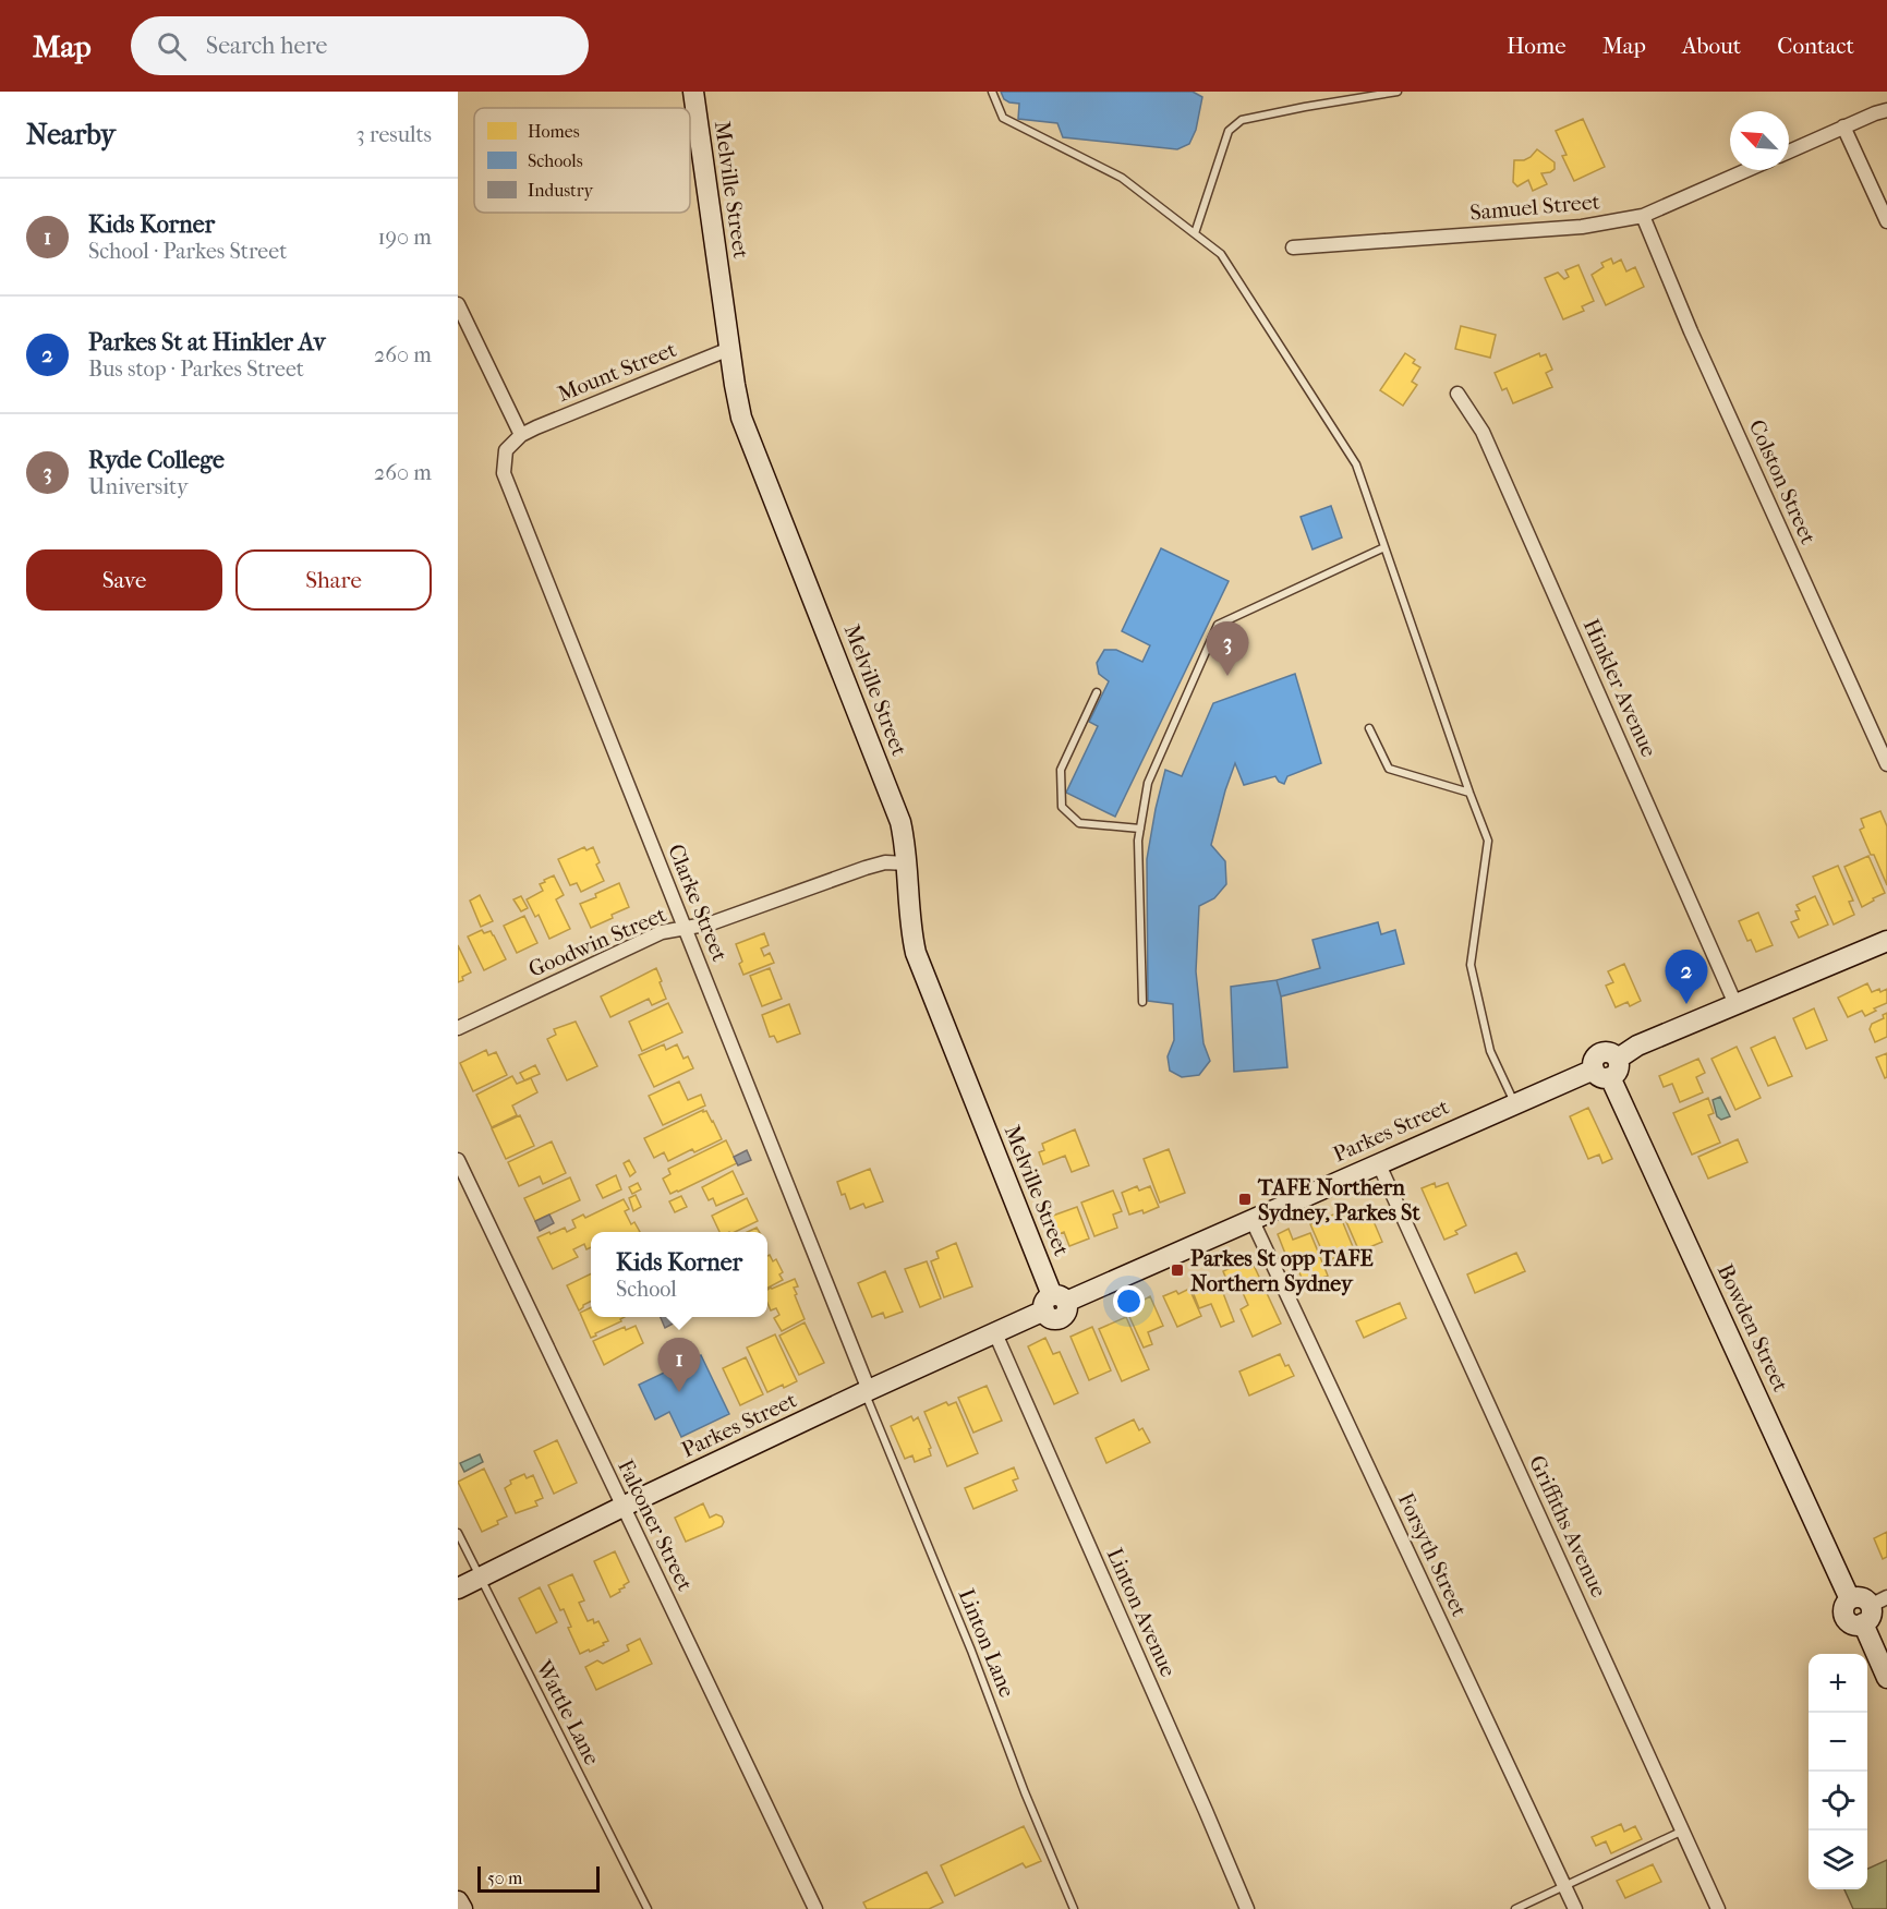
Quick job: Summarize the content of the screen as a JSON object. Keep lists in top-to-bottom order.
{
  "streets": {
    "street": [
      "Melville Street",
      "Samuel Street",
      "Mount Street",
      "Colston Street",
      "Hinkler Avenue",
      "Clarke Street",
      "Goodwin Street",
      "Parkes Street",
      "Bowden Street",
      "Falconer Street",
      "Griffiths Avenue",
      "Forsyth Street",
      "Linton Avenue"
    ],
    "lane": ["Linton Lane", "Wattle Lane"]
  },
  "crossings": [
    ["Melville Street", "Mount Street"],
    ["Melville Street", "Goodwin Street"],
    ["Melville Street", "Parkes Street"],
    ["Samuel Street", "Colston Street"],
    ["Mount Street", "Clarke Street"],
    ["Hinkler Avenue", "Parkes Street"],
    ["Clarke Street", "Goodwin Street"],
    ["Clarke Street", "Parkes Street"],
    ["Clarke Street", "Linton Lane"],
    ["Parkes Street", "Bowden Street"],
    ["Parkes Street", "Falconer Street"],
    ["Parkes Street", "Griffiths Avenue"],
    ["Parkes Street", "Forsyth Street"],
    ["Parkes Street", "Linton Avenue"],
    ["Parkes Street", "Linton Lane"],
    ["Parkes Street", "Wattle Lane"]
  ],
  "places": {
    "transit": ["TAFE Northern Sydney, Parkes St", "Parkes St opp TAFE Northern Sydney"]
  },
  "legend": ["Homes", "Schools", "Industry"],
  "scale_bar": "50 m",
  "north": "top left",
  "page": {
    "header": "Map",
    "search": "Search here",
    "nav": [
      "Home",
      "Map",
      "About",
      "Contact"
    ],
    "heading": ["Nearby", "3 results"],
    "list": [
      {
        "mark": "1",
        "name": "Kids Korner",
        "note": "School · Parkes Street",
        "value": "190 m"
      },
      {
        "mark": "2",
        "name": "Parkes St at Hinkler Av",
        "note": "Bus stop · Parkes Street",
        "value": "260 m"
      },
      {
        "mark": "3",
        "name": "Ryde College",
        "note": "University",
        "value": "260 m"
      }
    ],
    "buttons": ["Save", "Share"],
    "pins": ["3", "2", "1"],
    "popup": ["Kids Korner", "School"],
    "map_buttons": ["+", "−"],
    "scale": "50 m"
  }
}
